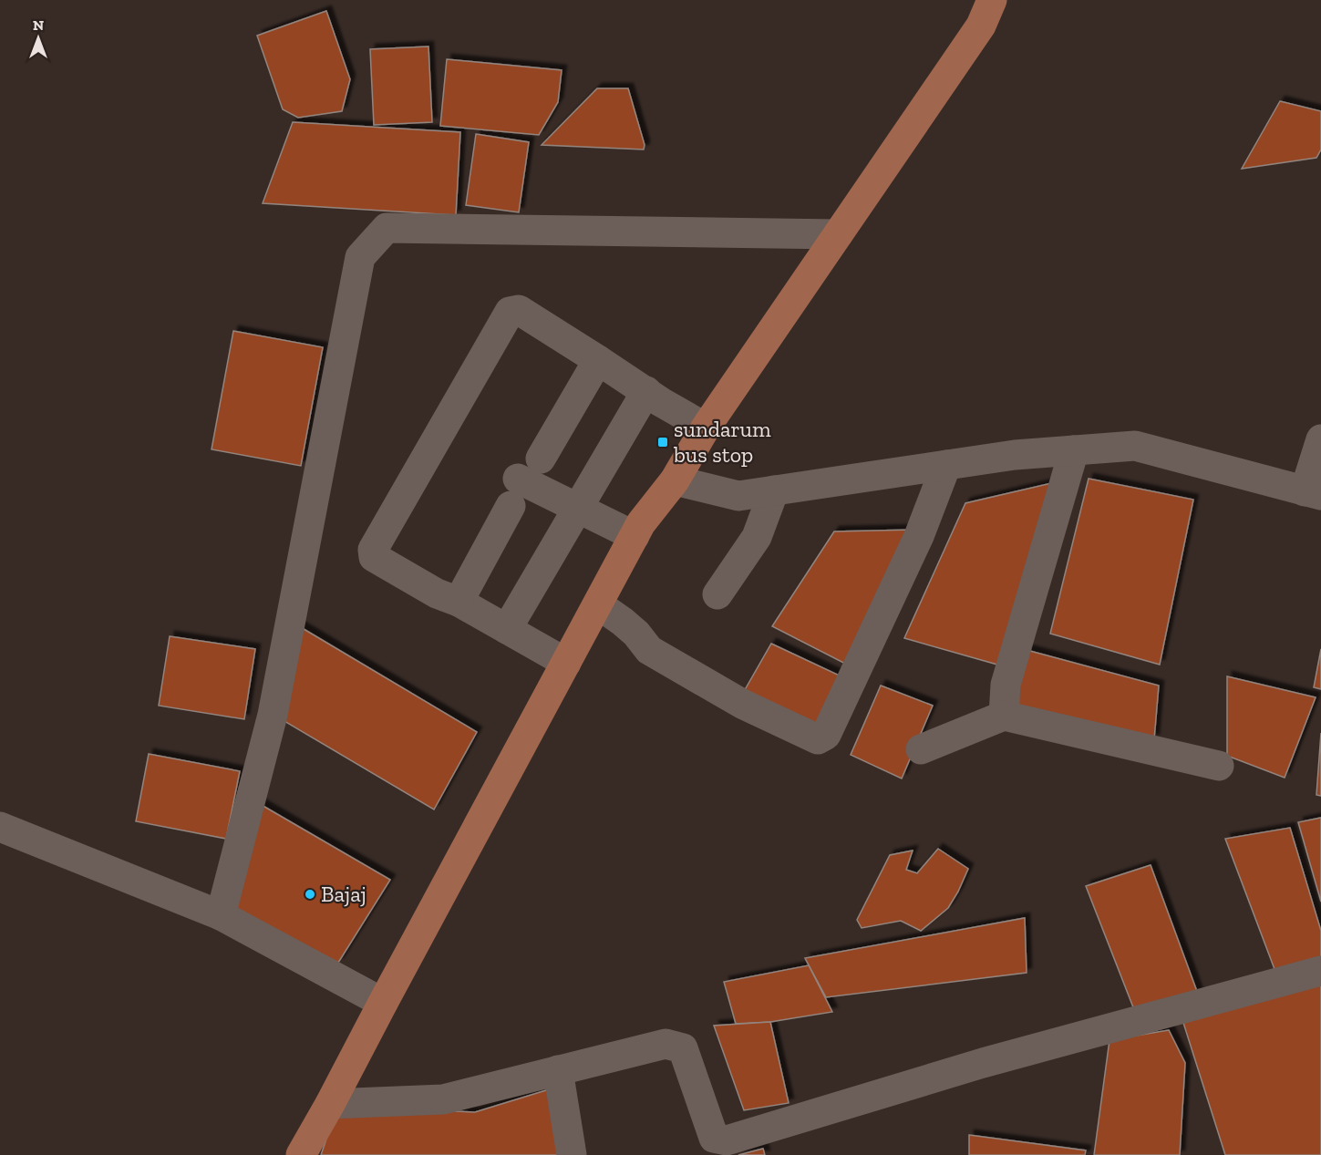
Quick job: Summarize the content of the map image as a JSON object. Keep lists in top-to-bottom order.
{
  "places": {
    "transit": ["sundarum bus stop"],
    "other": ["Bajaj"]
  },
  "north": "top"
}
